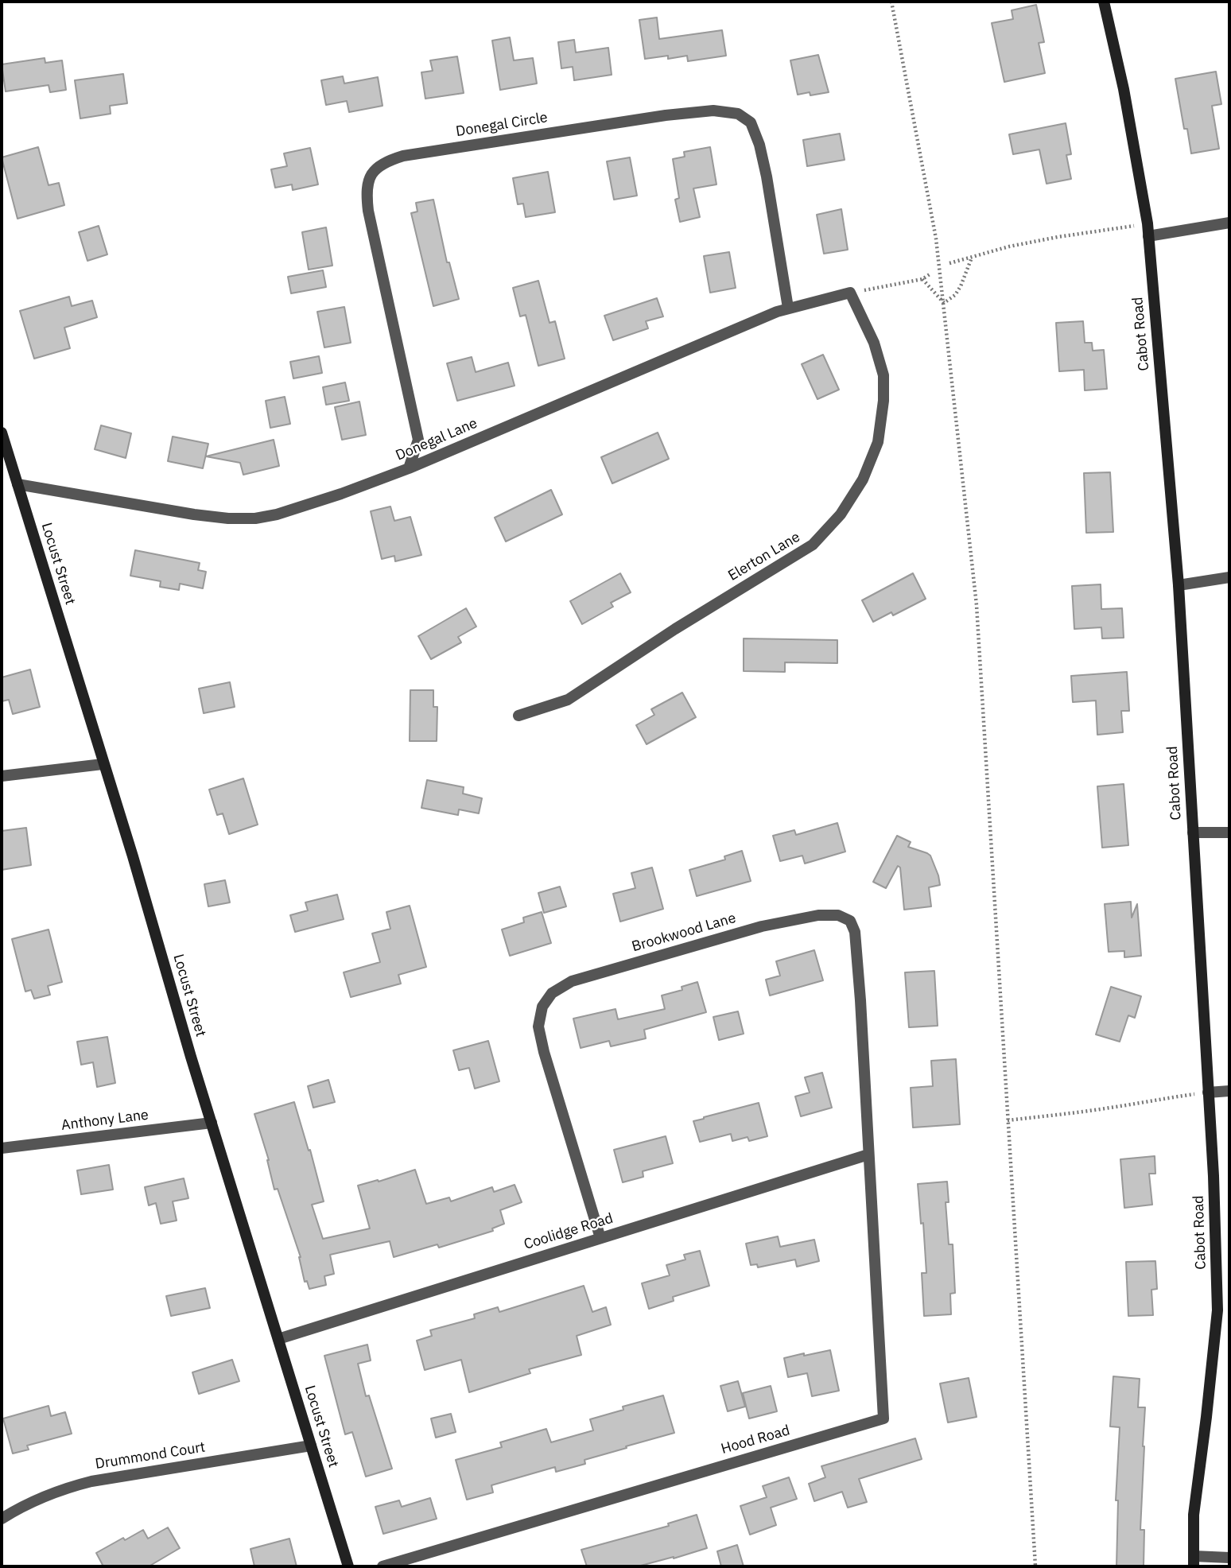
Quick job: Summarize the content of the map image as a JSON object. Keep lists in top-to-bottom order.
{
  "streets": {
    "street": [
      "Donegal Circle",
      "Cabot Road",
      "Donegal Lane",
      "Elerton Lane",
      "Locust Street",
      "Brookwood Lane",
      "Anthony Lane",
      "Coolidge Road",
      "Hood Road",
      "Drummond Court"
    ]
  },
  "crossings": [
    ["Donegal Circle", "Donegal Lane"],
    ["Donegal Lane", "Elerton Lane"],
    ["Donegal Lane", "Locust Street"],
    ["Locust Street", "Anthony Lane"],
    ["Locust Street", "Coolidge Road"],
    ["Locust Street", "Drummond Court"],
    ["Brookwood Lane", "Coolidge Road"],
    ["Brookwood Lane", "Hood Road"],
    ["Coolidge Road", "Hood Road"]
  ]
}
